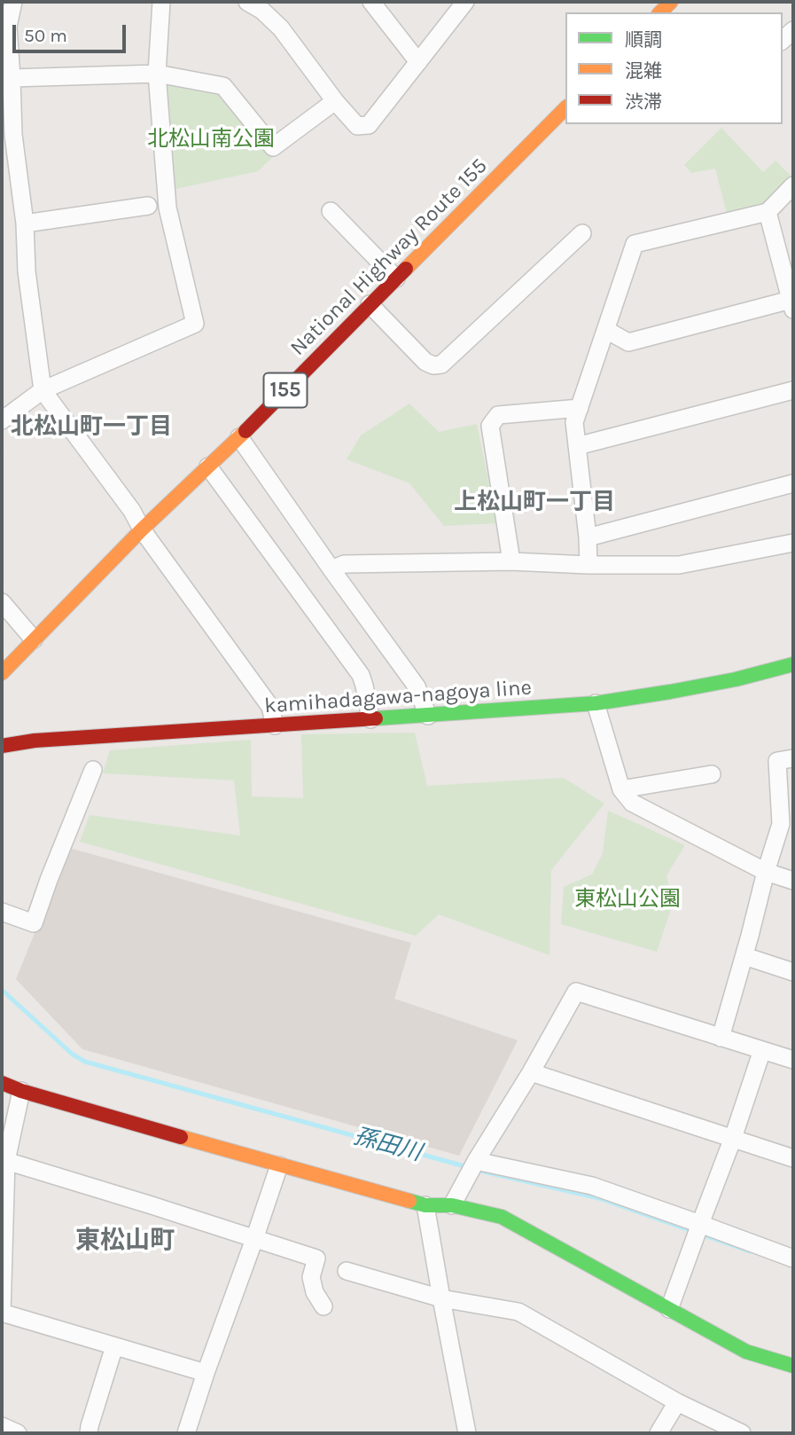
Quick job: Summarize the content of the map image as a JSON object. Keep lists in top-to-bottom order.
{
  "streets": {
    "main road": ["National Highway Route 155", "155", "kamihadagawa-nagoya line"]
  },
  "districts": ["北松山町一丁目", "上松山町一丁目", "東松山町"],
  "water": ["孫田川"],
  "parks": ["北松山南公園", "東松山公園"],
  "legend": ["順調", "混雑", "渋滞"],
  "scale_bar": "50 m"
}
